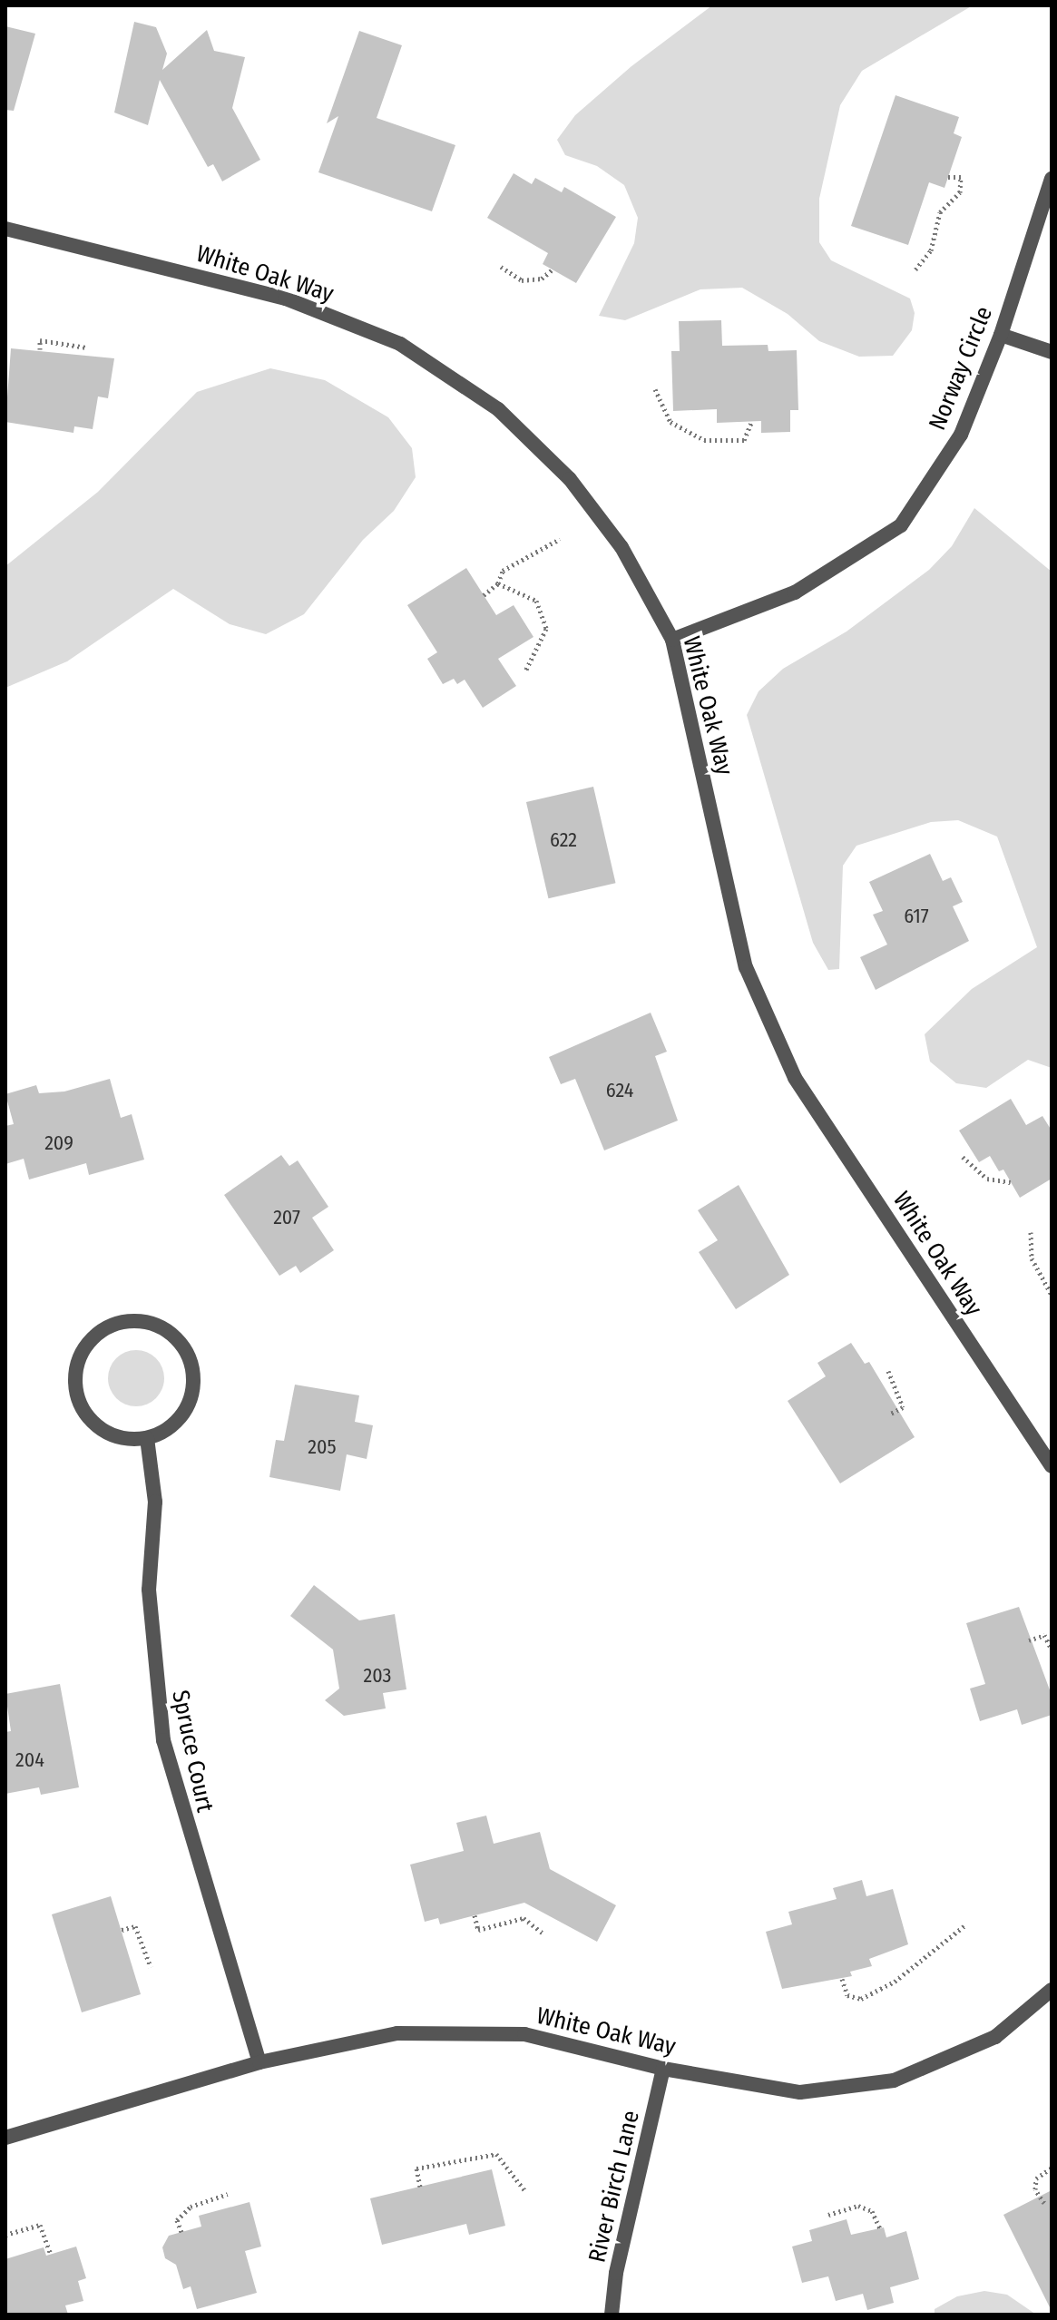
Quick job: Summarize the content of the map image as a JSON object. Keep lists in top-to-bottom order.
{
  "streets": {
    "street": [
      "White Oak Way",
      "Norway Circle",
      "Spruce Court",
      "River Birch Lane"
    ]
  },
  "crossings": [
    ["White Oak Way", "Norway Circle"],
    ["White Oak Way", "Spruce Court"],
    ["White Oak Way", "River Birch Lane"]
  ],
  "house_numbers": [
    "622",
    "617",
    "624",
    "209",
    "207",
    "205",
    "203",
    "204"
  ]
}
